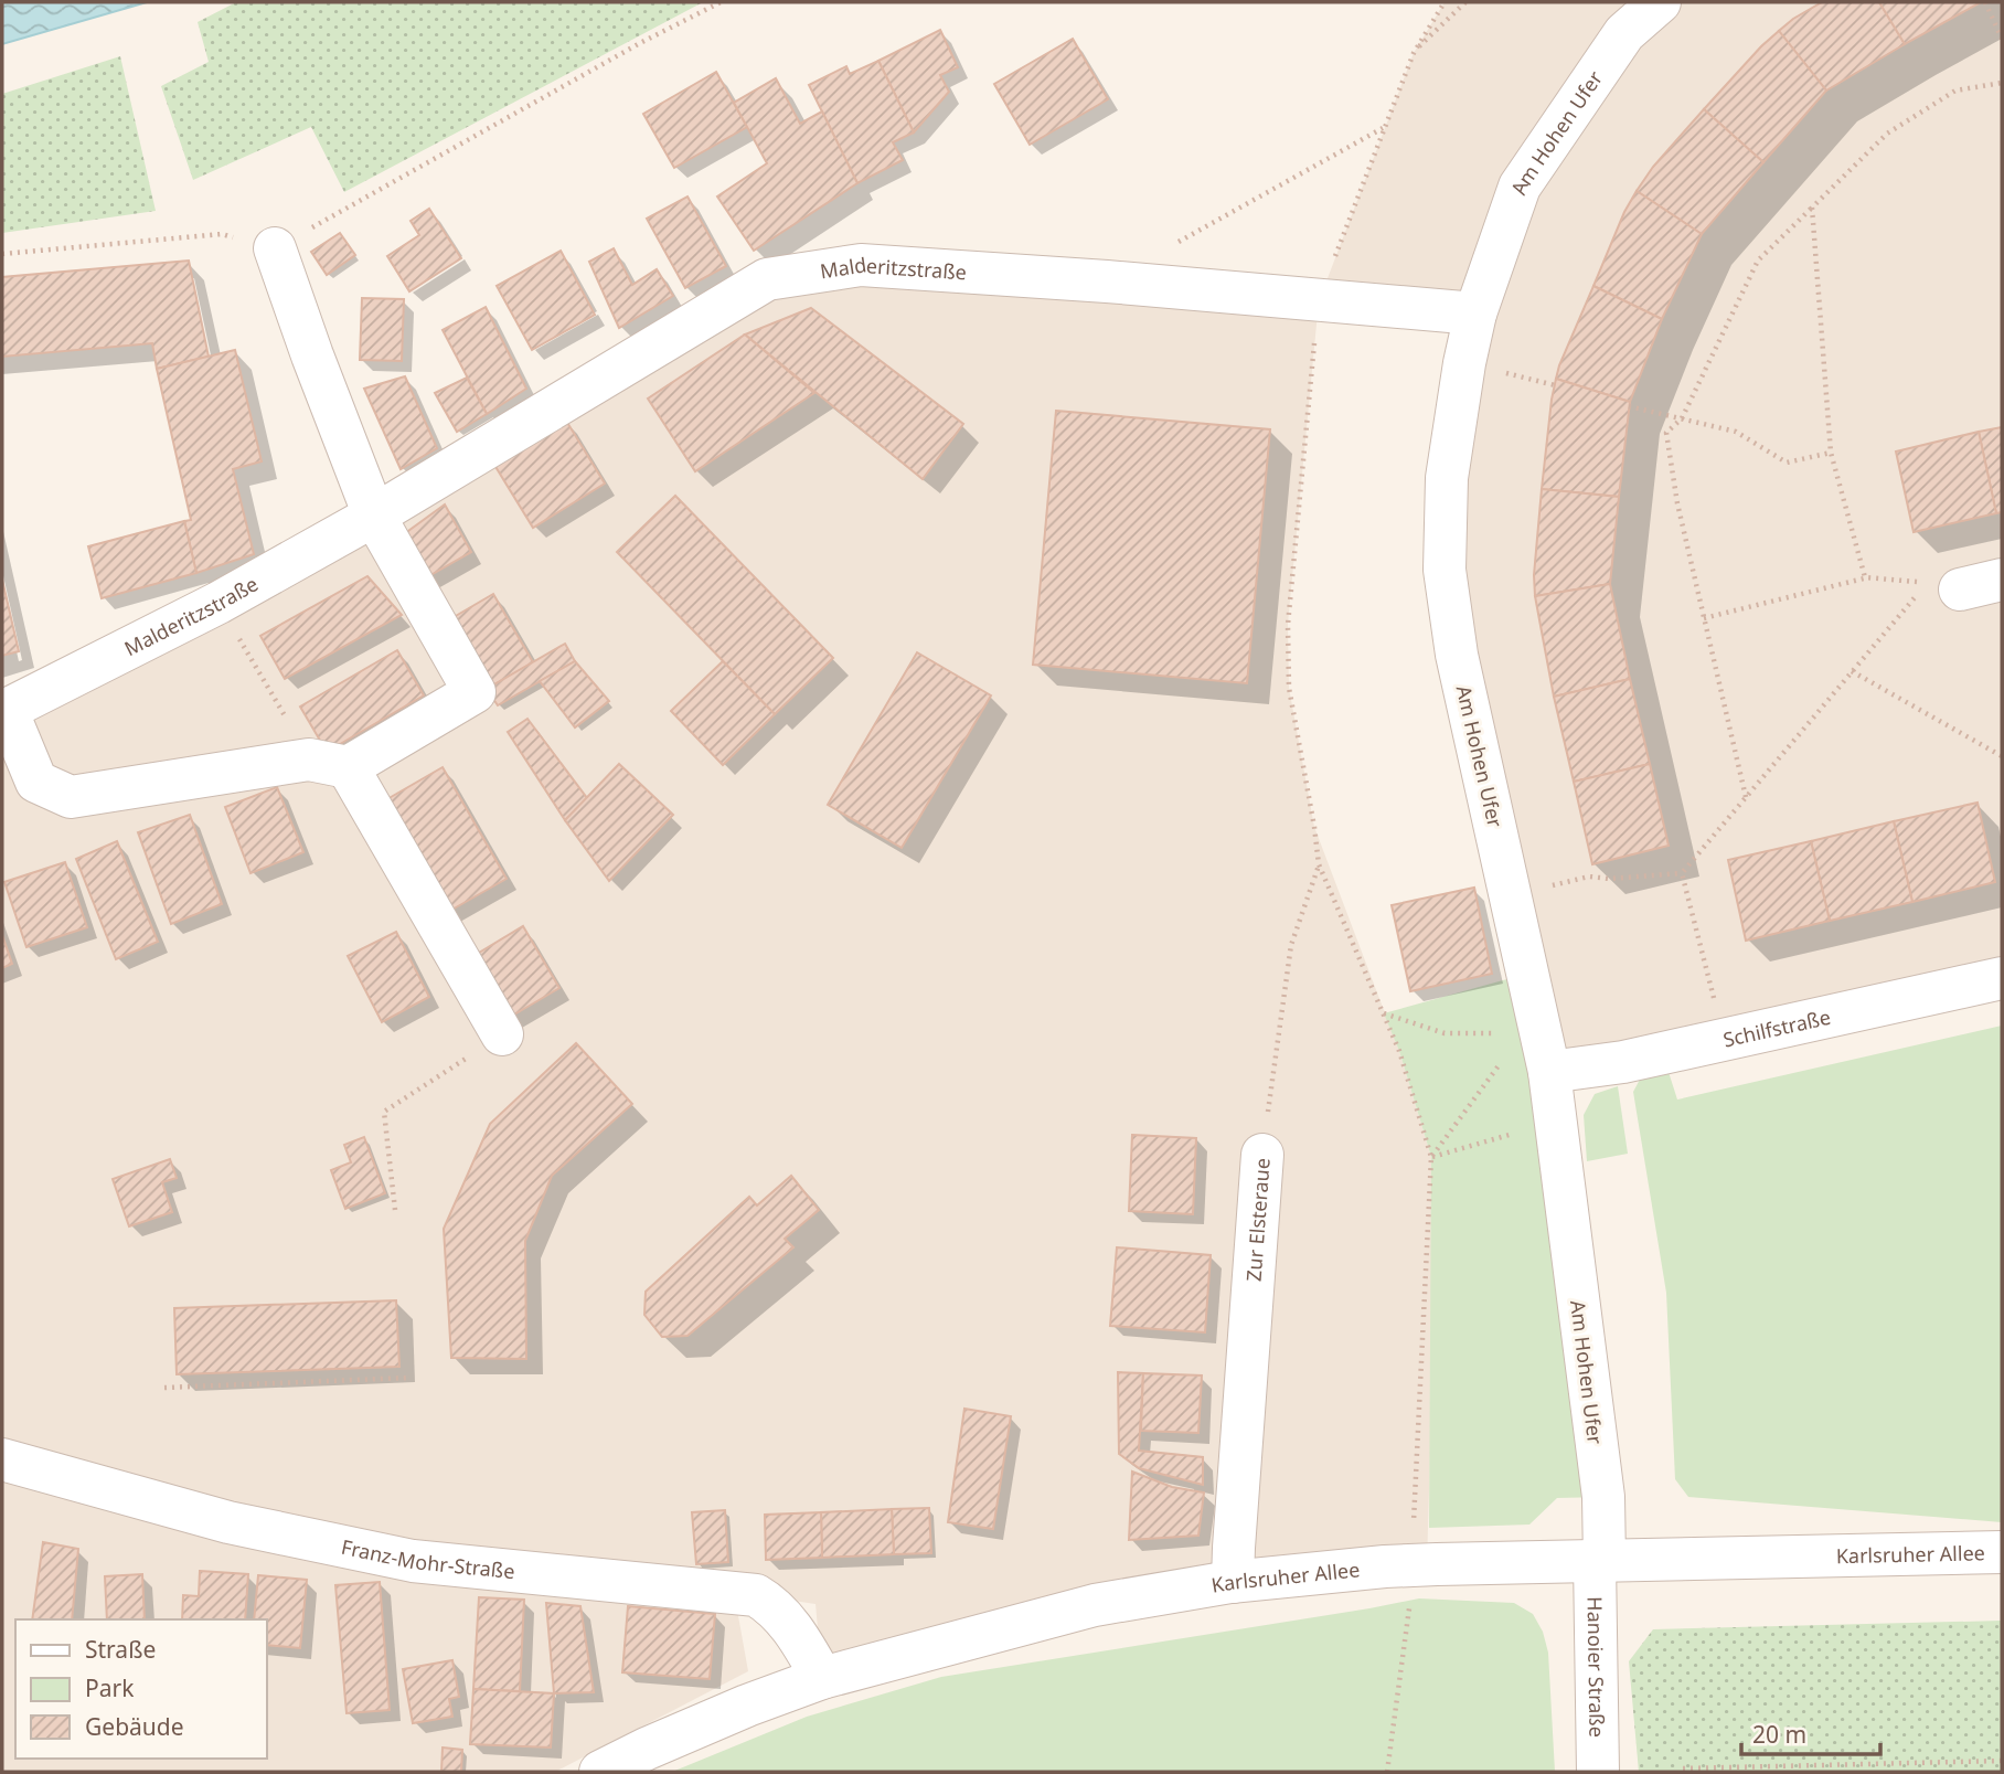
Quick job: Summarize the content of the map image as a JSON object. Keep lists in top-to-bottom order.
{
  "streets": {
    "street": [
      "Am Hohen Ufer",
      "Malderitzstraße",
      "Schilfstraße",
      "Zur Elsteraue",
      "Karlsruher Allee",
      "Franz-Mohr-Straße",
      "Hanoier Straße"
    ]
  },
  "crossings": [
    ["Am Hohen Ufer", "Malderitzstraße"],
    ["Am Hohen Ufer", "Schilfstraße"],
    ["Am Hohen Ufer", "Karlsruher Allee"],
    ["Am Hohen Ufer", "Hanoier Straße"],
    ["Zur Elsteraue", "Karlsruher Allee"],
    ["Karlsruher Allee", "Franz-Mohr-Straße"],
    ["Karlsruher Allee", "Hanoier Straße"]
  ],
  "legend": ["Straße", "Park", "Gebäude"],
  "scale_bar": "20 m"
}
